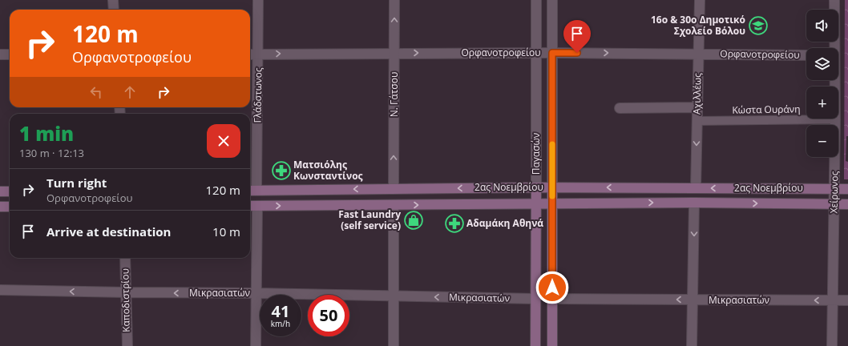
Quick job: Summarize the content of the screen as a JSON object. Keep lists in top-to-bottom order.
{
  "streets": {
    "main road": ["Παγασών", "2ας Νοεμβρίου"],
    "street": [
      "Ορφανοτροφείου",
      "Αχιλλέως",
      "Ν. Γάτσου",
      "Γλάδστωνος",
      "Κώστα Ουράνη",
      "Χείρωνος",
      "Μικρασιατών",
      "Καποδιστρίου"
    ]
  },
  "crossings": [
    ["Ορφανοτροφείου", "Αχιλλέως"],
    ["Ορφανοτροφείου", "Ν. Γάτσου"],
    ["Ορφανοτροφείου", "Γλάδστωνος"],
    ["Ορφανοτροφείου", "Παγασών"],
    ["Αχιλλέως", "Κώστα Ουράνη"],
    ["Αχιλλέως", "2ας Νοεμβρίου"],
    ["Ν. Γάτσου", "2ας Νοεμβρίου"],
    ["Γλάδστωνος", "2ας Νοεμβρίου"],
    ["Κώστα Ουράνη", "Χείρωνος"],
    ["Παγασών", "2ας Νοεμβρίου"],
    ["Παγασών", "Μικρασιατών"],
    ["2ας Νοεμβρίου", "Χείρωνος"],
    ["Χείρωνος", "Μικρασιατών"],
    ["Μικρασιατών", "Καποδιστρίου"]
  ],
  "one_way": [
    "Ορφανοτροφείου",
    "Αχιλλέως",
    "Ν. Γάτσου",
    "Μικρασιατών"
  ],
  "places": {
    "school or university": ["16ο & 30ο Δημοτικό Σχολείο Βόλου"],
    "pharmacy": ["Ματσιόλης Κωνσταντίνος", "Αδαμάκη Αθηνά"],
    "shop": ["Fast Laundry (self service)"]
  },
  "page": {
    "map_buttons": ["+", "−"],
    "turn": ["120 m", "Ορφανοτροφείου"],
    "heading": ["1 min", "130 m · 12:13"],
    "list": [
      {
        "name": "Turn right",
        "note": "Ορφανοτροφείου",
        "value": "120 m"
      },
      {
        "name": "Arrive at destination",
        "value": "10 m"
      }
    ],
    "speed": "41 km/h",
    "limit": "50"
  }
}
